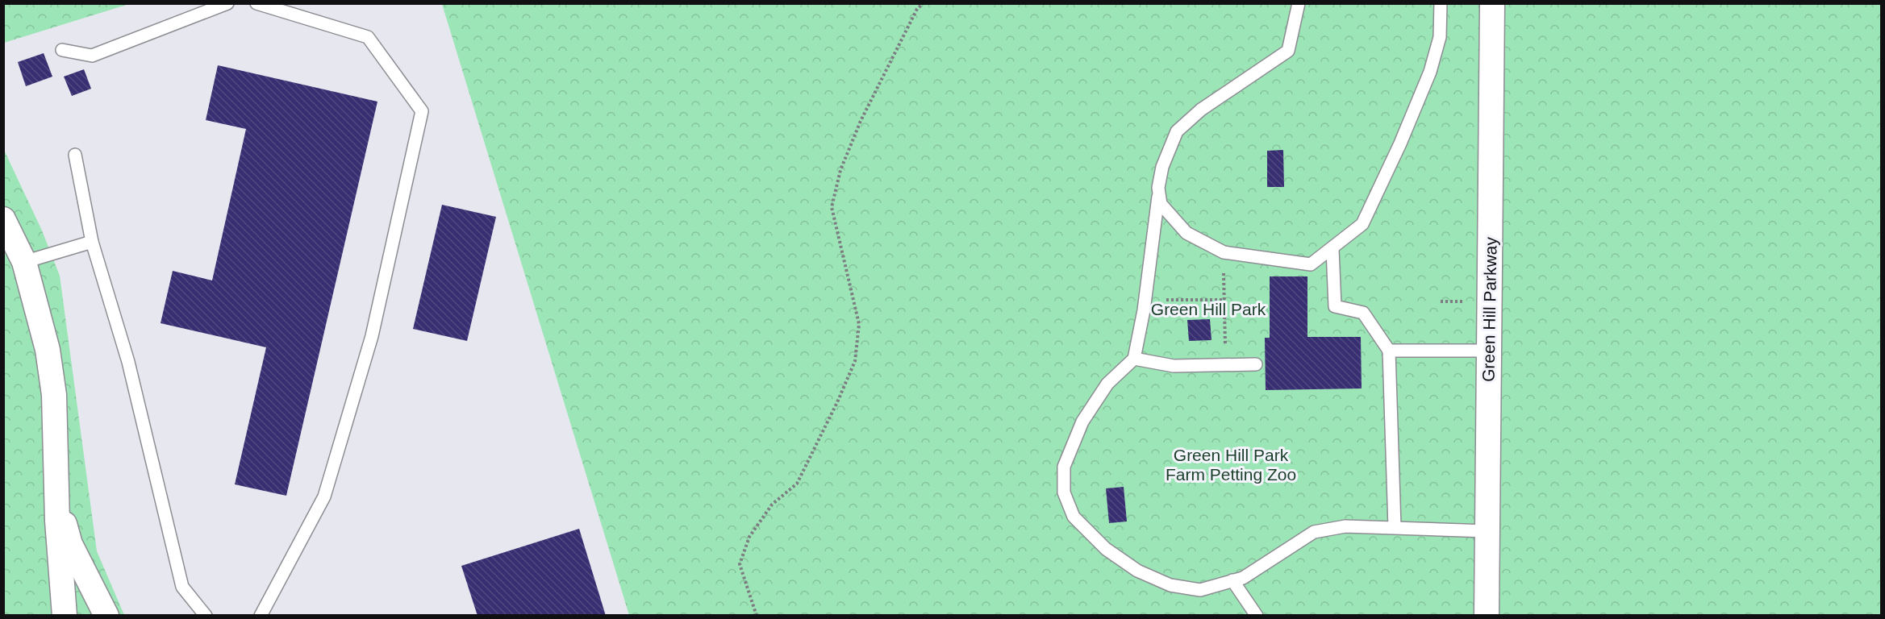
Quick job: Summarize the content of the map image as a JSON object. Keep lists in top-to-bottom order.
{
  "streets": {
    "street": ["Green Hill Parkway"]
  },
  "parks": ["Green Hill Park", "Green Hill Park Farm Petting Zoo"]
}
